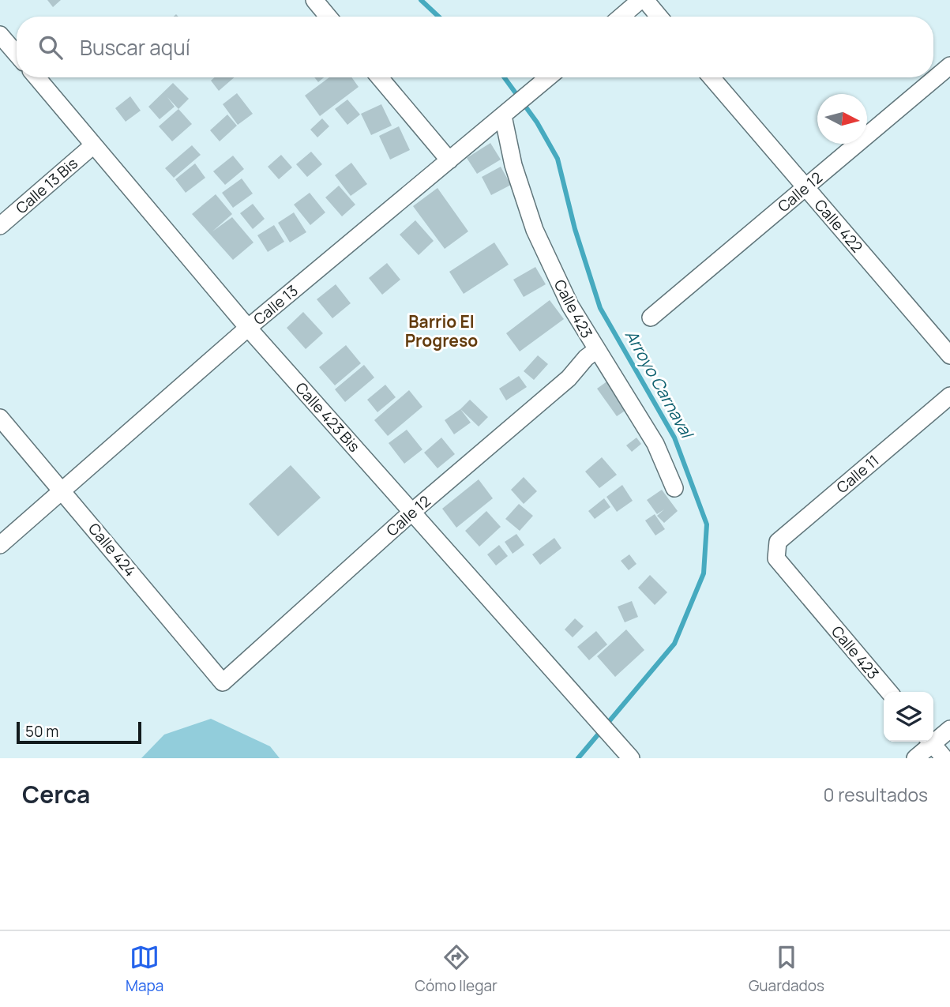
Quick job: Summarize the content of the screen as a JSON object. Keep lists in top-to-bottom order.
{
  "streets": {
    "street": [
      "Calle 13 Bis",
      "Calle 12",
      "Calle 422",
      "Calle 13",
      "Calle 423",
      "Calle 423 Bis",
      "Calle 11",
      "Calle 424"
    ]
  },
  "crossings": [
    ["Calle 13 Bis", "Calle 423 Bis"],
    ["Calle 12", "Calle 422"],
    ["Calle 12", "Calle 423"],
    ["Calle 12", "Calle 423 Bis"],
    ["Calle 12", "Calle 424"],
    ["Calle 13", "Calle 423"],
    ["Calle 13", "Calle 423 Bis"],
    ["Calle 13", "Calle 424"],
    ["Calle 423", "Calle 11"]
  ],
  "districts": ["Barrio El Progreso"],
  "water": ["Arroyo Carnaval"],
  "scale_bar": "50 m",
  "north": "right",
  "page": {
    "search": "Buscar aquí",
    "scale": "50 m",
    "heading": ["Cerca", "0 resultados"],
    "nav": ["Mapa", "Cómo llegar", "Guardados"]
  }
}
